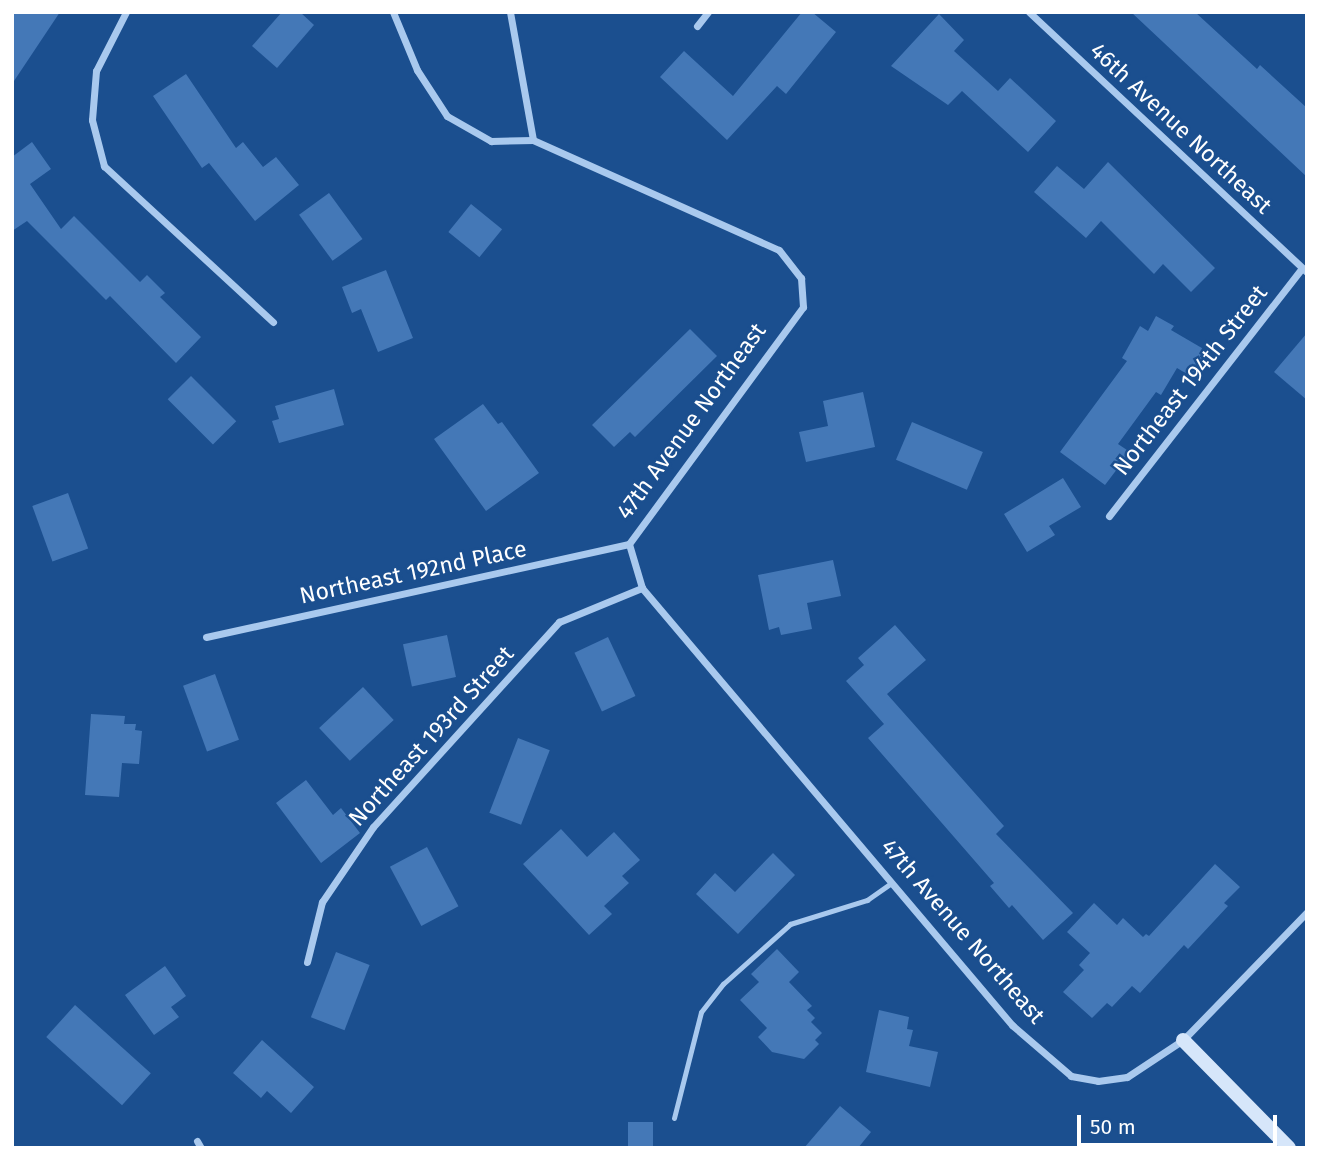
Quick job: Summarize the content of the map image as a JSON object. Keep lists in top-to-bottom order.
{
  "streets": {
    "street": [
      "46th Avenue Northeast",
      "Northeast 194th Street",
      "47th Avenue Northeast",
      "Northeast 192nd Place",
      "Northeast 193rd Street"
    ]
  },
  "crossings": [
    ["46th Avenue Northeast", "Northeast 194th Street"],
    ["47th Avenue Northeast", "Northeast 192nd Place"],
    ["47th Avenue Northeast", "Northeast 193rd Street"]
  ],
  "scale_bar": "50 m"
}
